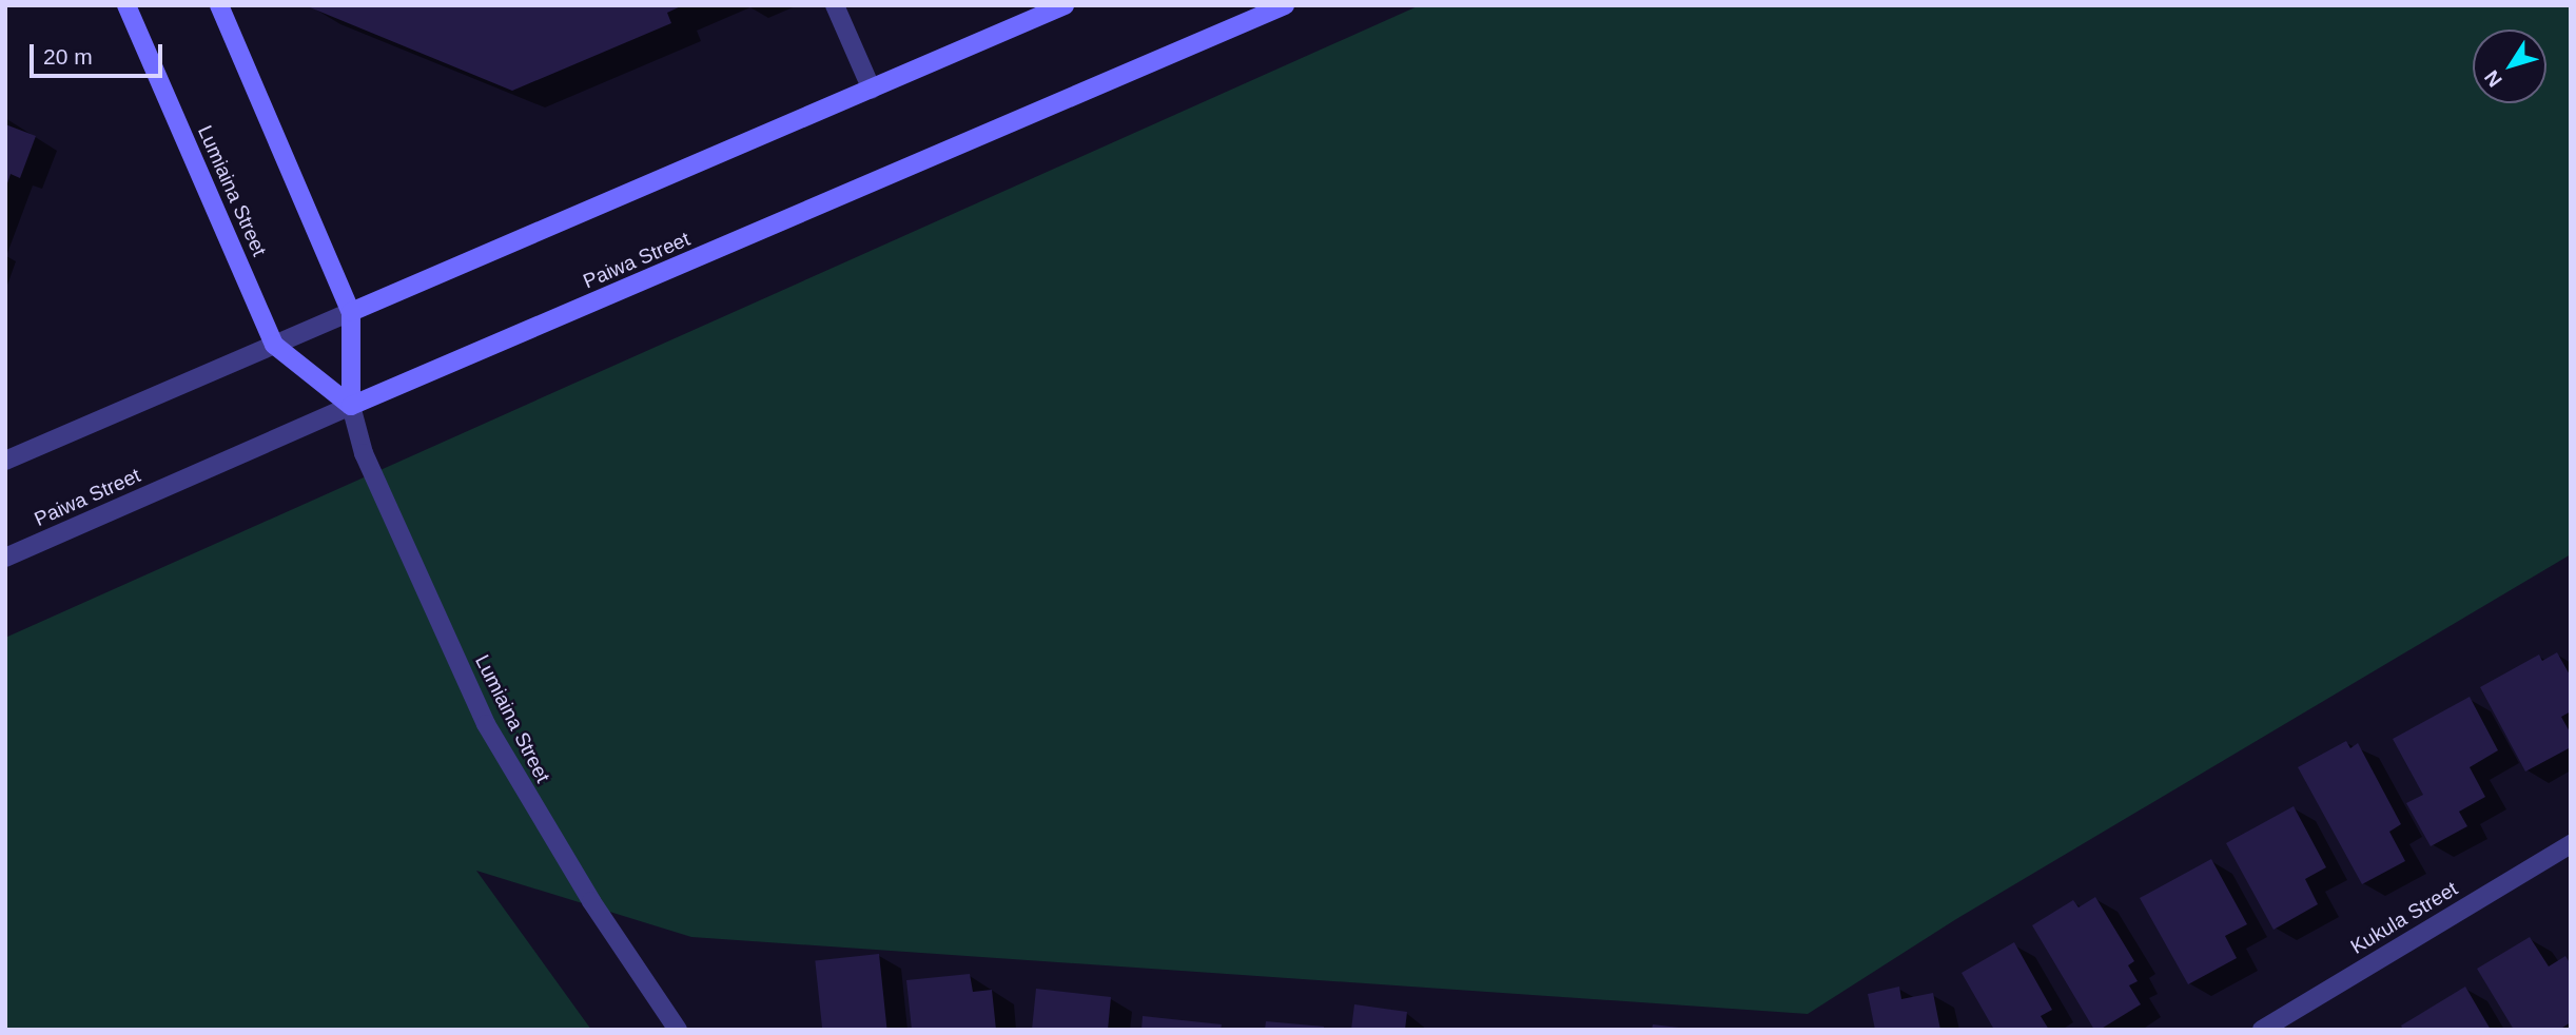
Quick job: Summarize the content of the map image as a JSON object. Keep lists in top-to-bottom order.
{
  "streets": {
    "main road": ["Lumiaina Street", "Paiwa Street"],
    "street": ["Kukula Street"]
  },
  "crossings": [
    ["Lumiaina Street", "Paiwa Street"]
  ],
  "scale_bar": "20 m",
  "north": "bottom left"
}
